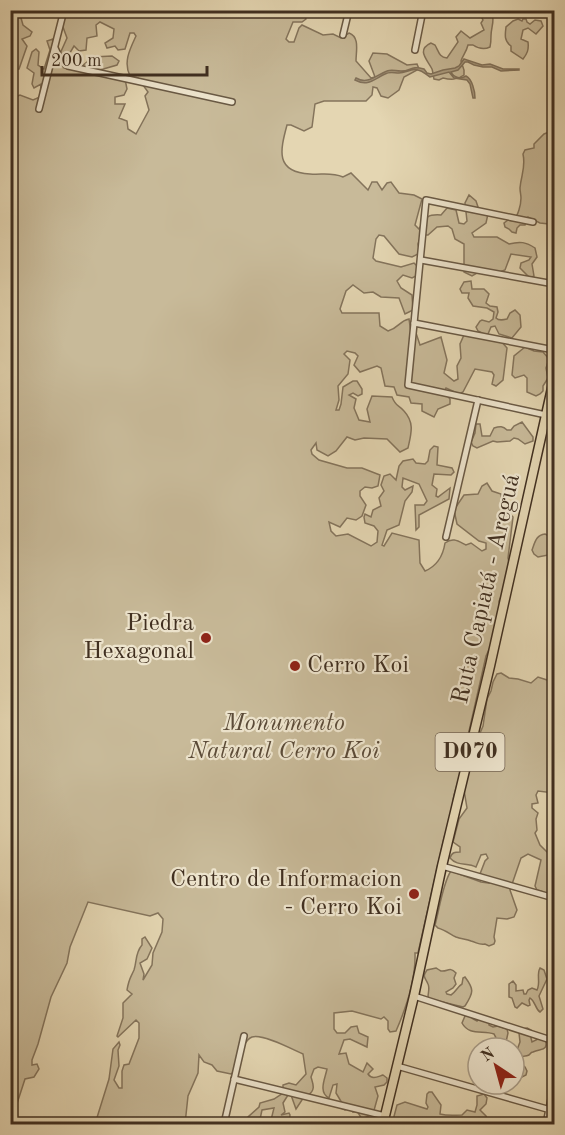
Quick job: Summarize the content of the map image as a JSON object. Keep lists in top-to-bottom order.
{
  "streets": {
    "main road": ["Ruta Capiatá - Areguá", "D070"]
  },
  "parks": ["Monumento Natural Cerro Koi"],
  "places": ["Piedra Hexagonal", "Cerro Koi", "Centro de Informacion - Cerro Koi"],
  "scale_bar": "200 m",
  "north": "top left"
}
